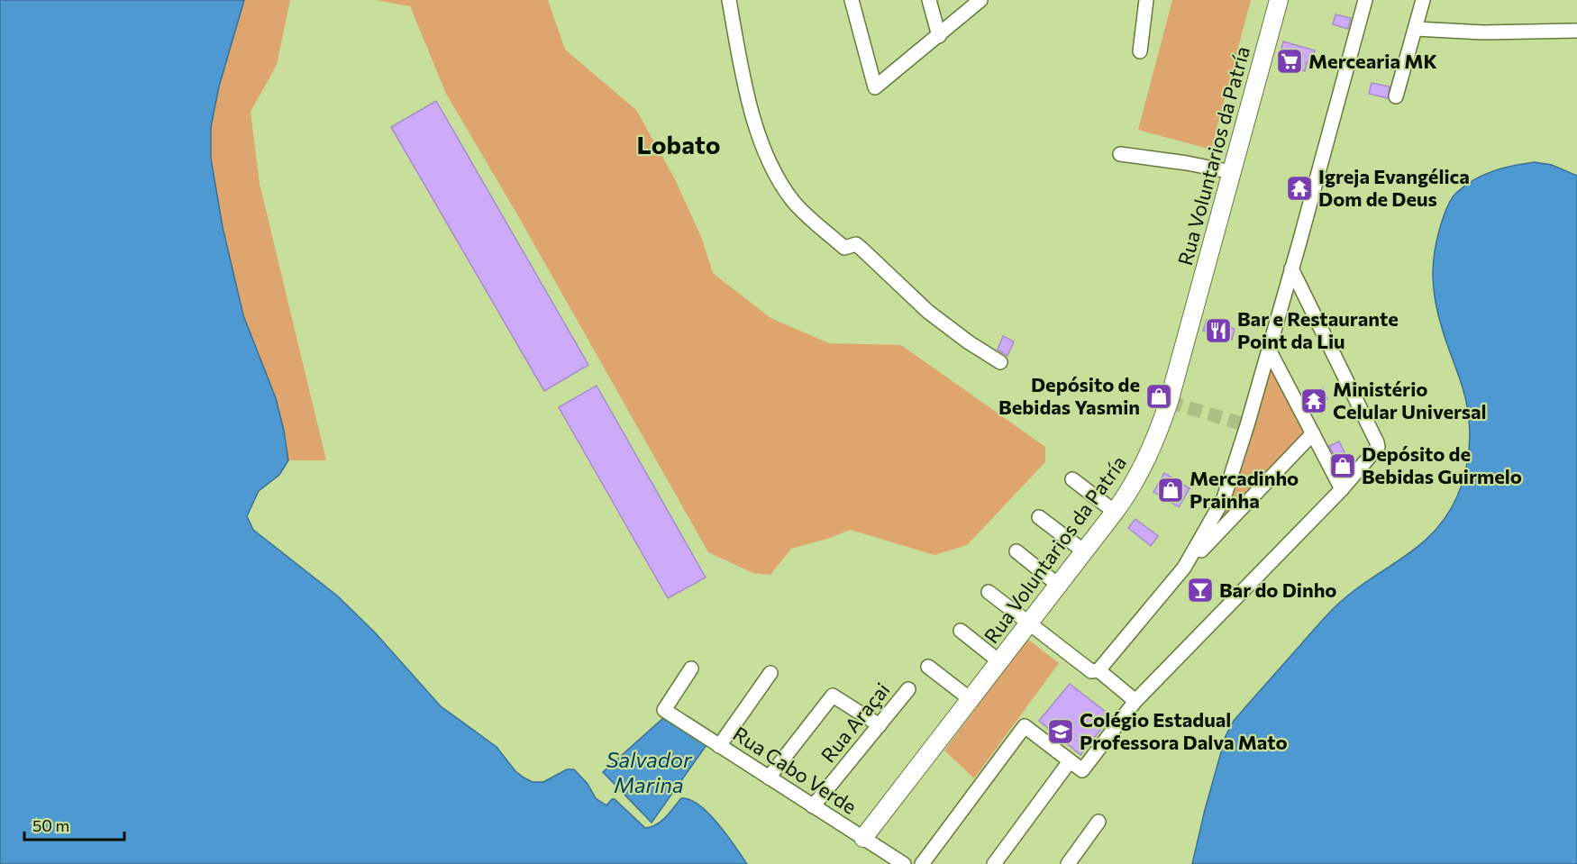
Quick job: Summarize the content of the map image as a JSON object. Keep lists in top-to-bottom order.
{
  "streets": {
    "street": ["Rua Voluntarios da Patría", "Rua Araçai", "Rua Cabo Verde"]
  },
  "crossings": [
    ["Rua Voluntarios da Patría", "Rua Cabo Verde"],
    ["Rua Araçai", "Rua Cabo Verde"]
  ],
  "districts": ["Lobato"],
  "water": ["Salvador Marina"],
  "places": {
    "supermarket": ["Mercearia MK"],
    "temple": ["Igreja Evangélica Dom de Deus", "Ministério Celular Universal"],
    "restaurant": ["Bar e Restaurante Point da Liu"],
    "shop": ["Depósito de Bebidas Yasmin", "Depósito de Bebidas Guirmelo", "Mercadinho Prainha"],
    "bar": ["Bar do Dinho"],
    "school or university": ["Colégio Estadual Professora Dalva Mato"]
  },
  "scale_bar": "50 m"
}
